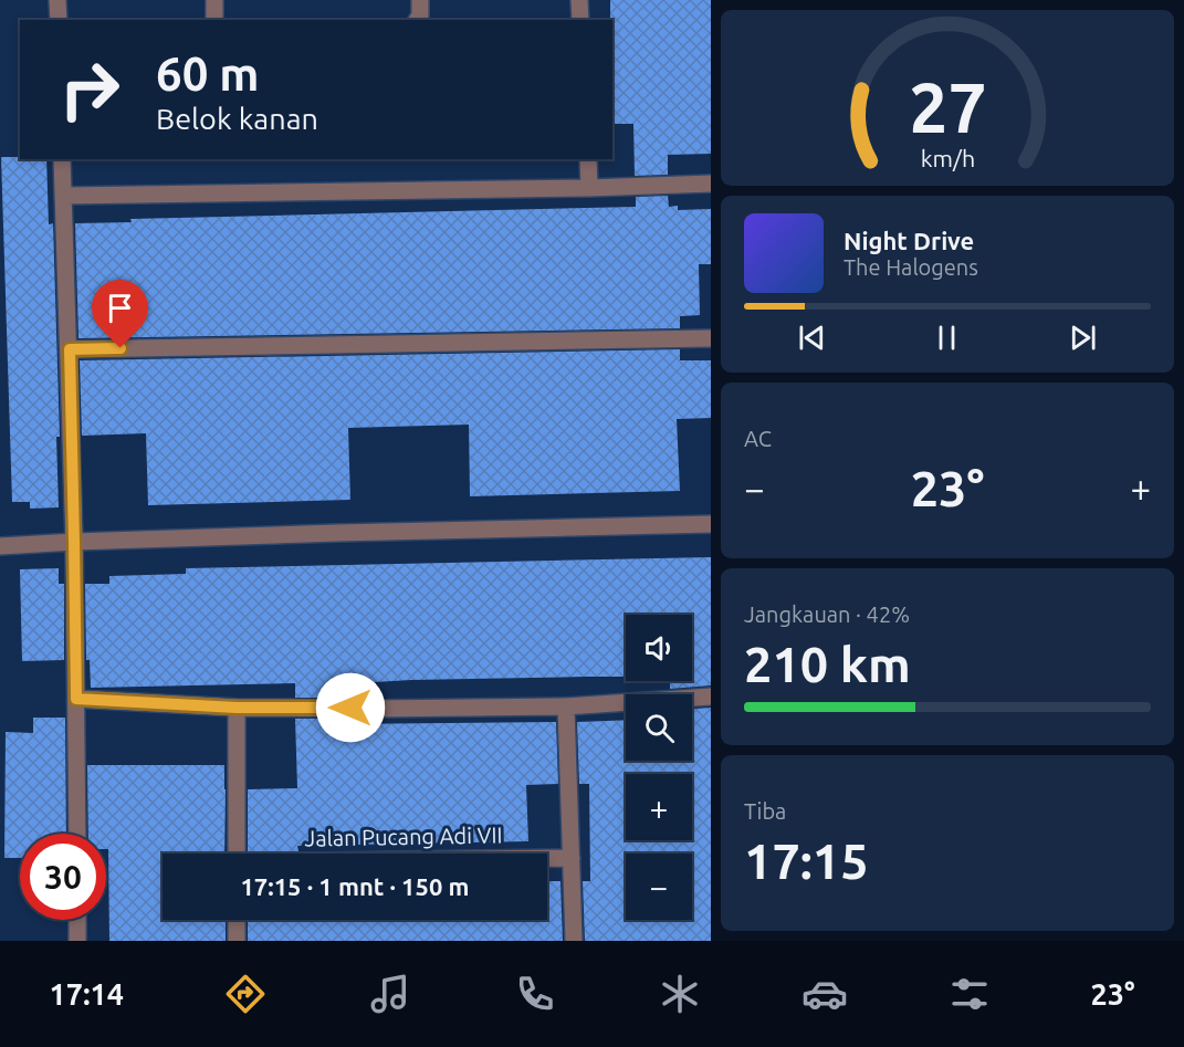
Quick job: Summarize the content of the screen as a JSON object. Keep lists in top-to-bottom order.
{
  "streets": {
    "street": ["Jalan Pucang Adi VII"]
  },
  "page": {
    "turn": ["60 m", "Belok kanan"],
    "song": ["Night Drive", "The Halogens"],
    "tile": [
      "AC",
      ["Jangkauan · 42%", "210 km"],
      ["Tiba", "17:15"]
    ],
    "heat": ["−", "23°", "+"],
    "map_buttons": ["+", "−"],
    "limit": "30",
    "trip": "17:15 · 1 mnt · 150 m",
    "tabs": ["17:14", "23°"],
    "gauge": ["27", "km/h"]
  }
}
